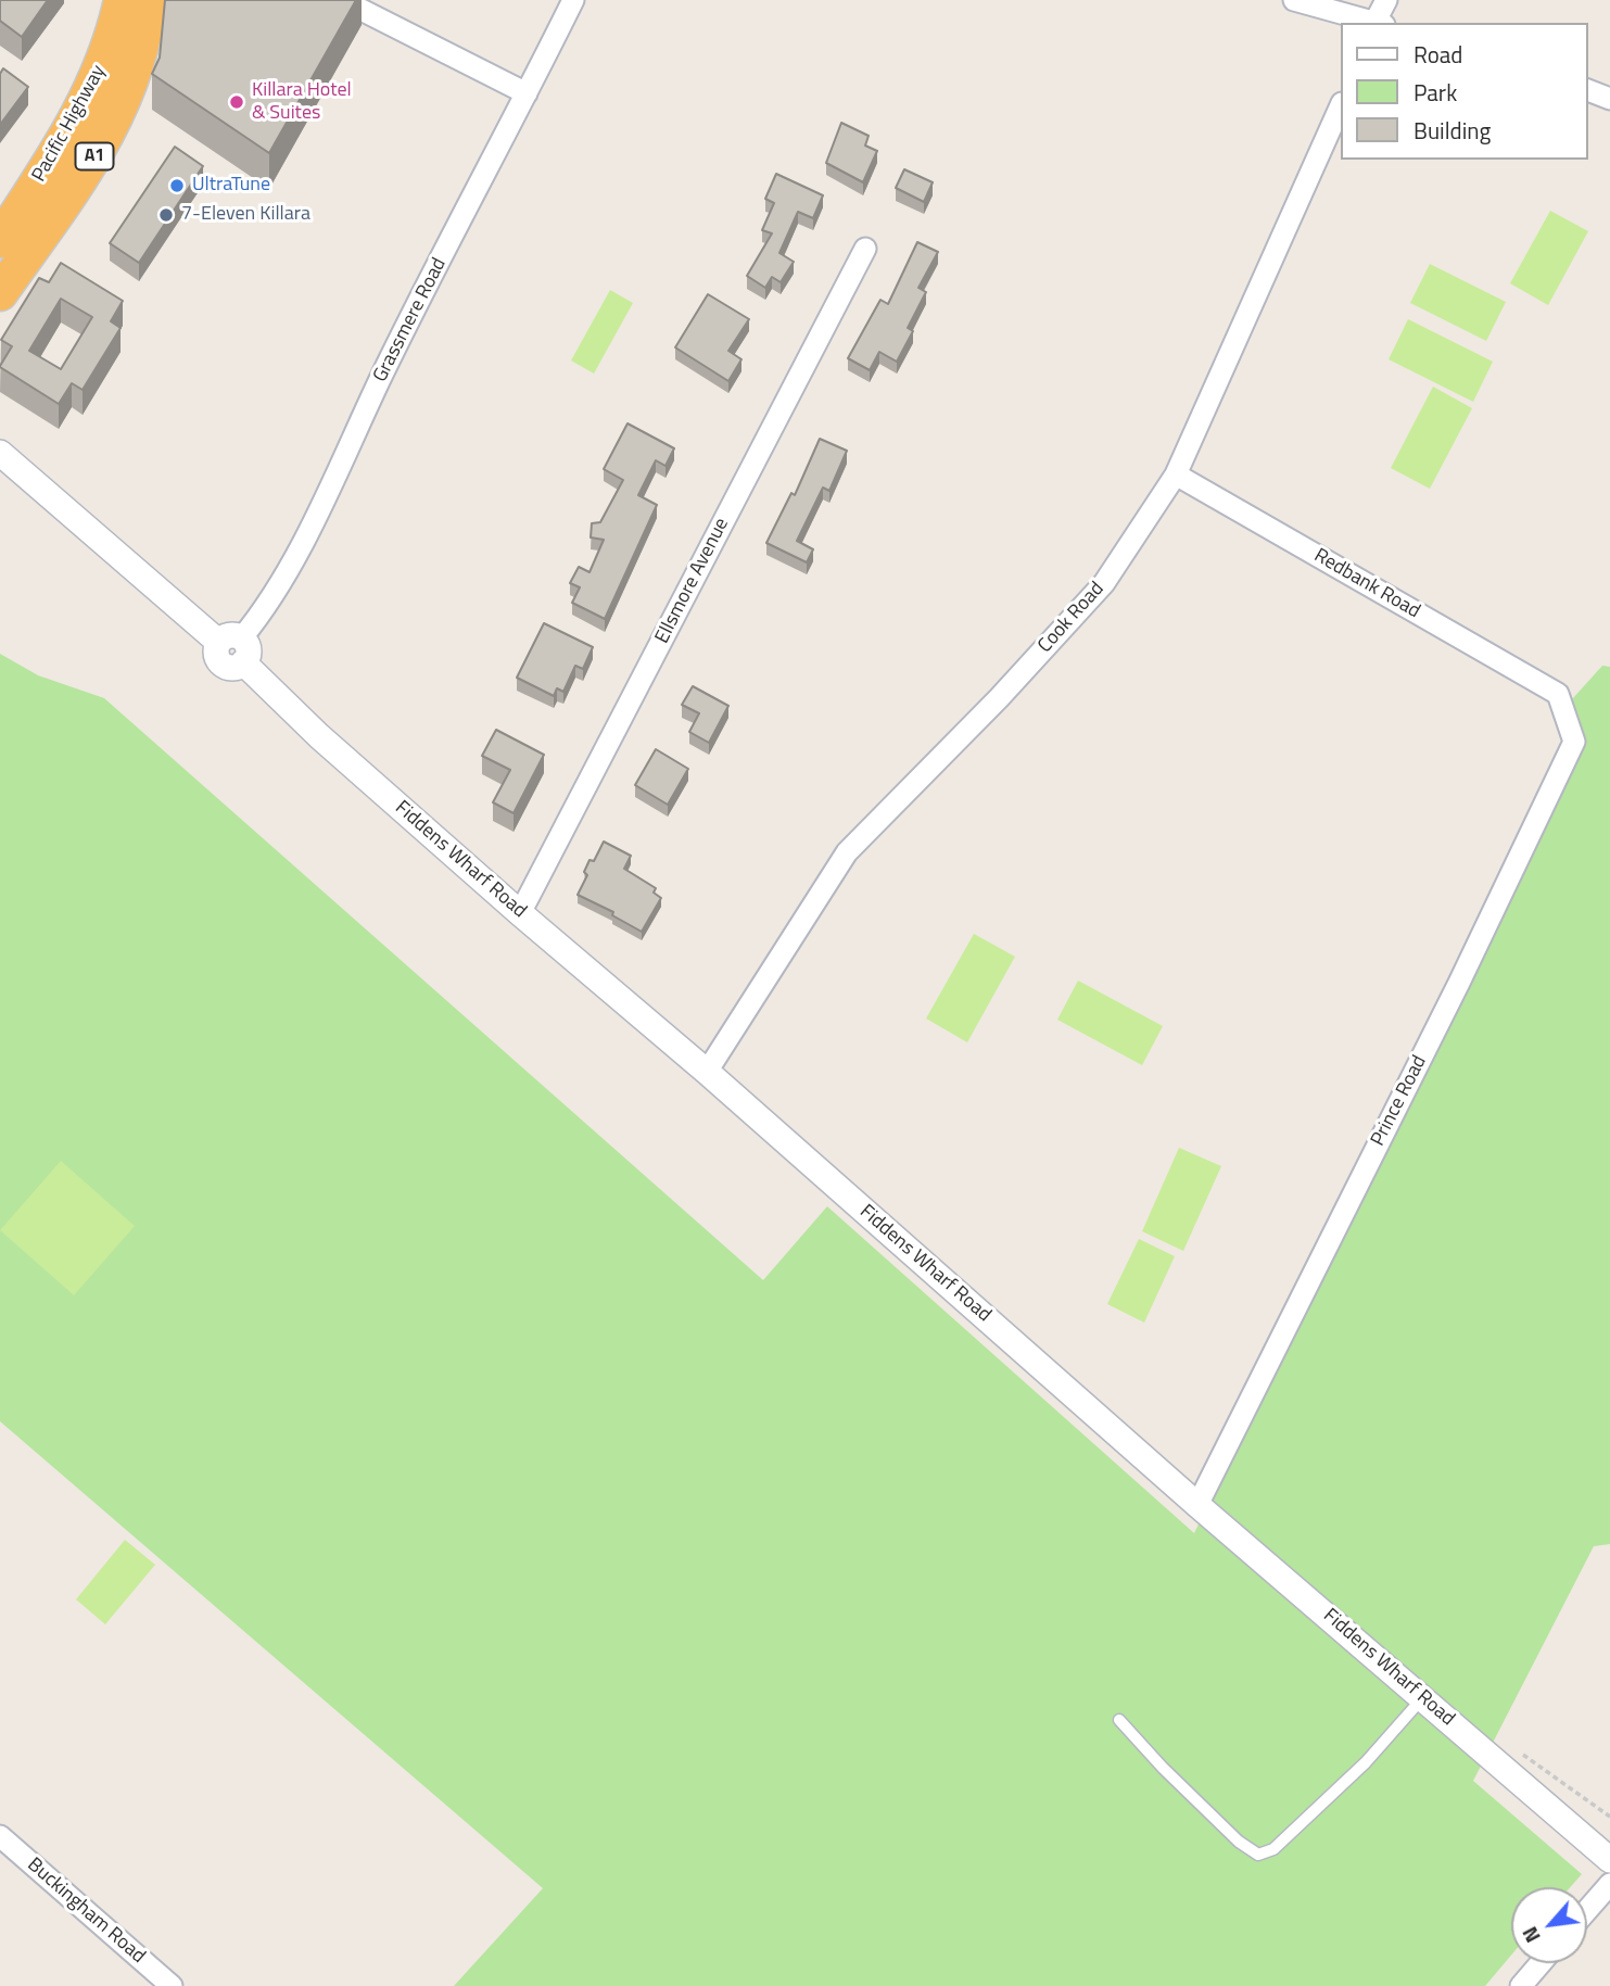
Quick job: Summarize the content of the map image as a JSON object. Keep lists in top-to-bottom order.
{
  "streets": {
    "highway": ["Pacific Highway", "A1"],
    "street": [
      "Grassmere Road",
      "Ellsmore Avenue",
      "Redbank Road",
      "Cook Road",
      "Fiddens Wharf Road",
      "Prince Road",
      "Buckingham Road"
    ]
  },
  "crossings": [
    ["Grassmere Road", "Fiddens Wharf Road"],
    ["Ellsmore Avenue", "Fiddens Wharf Road"],
    ["Redbank Road", "Cook Road"],
    ["Redbank Road", "Prince Road"],
    ["Cook Road", "Fiddens Wharf Road"],
    ["Fiddens Wharf Road", "Prince Road"]
  ],
  "places": ["Killara Hotel & Suites", "UltraTune", "7-Eleven Killara"],
  "legend": ["Road", "Park", "Building"],
  "north": "bottom left"
}
